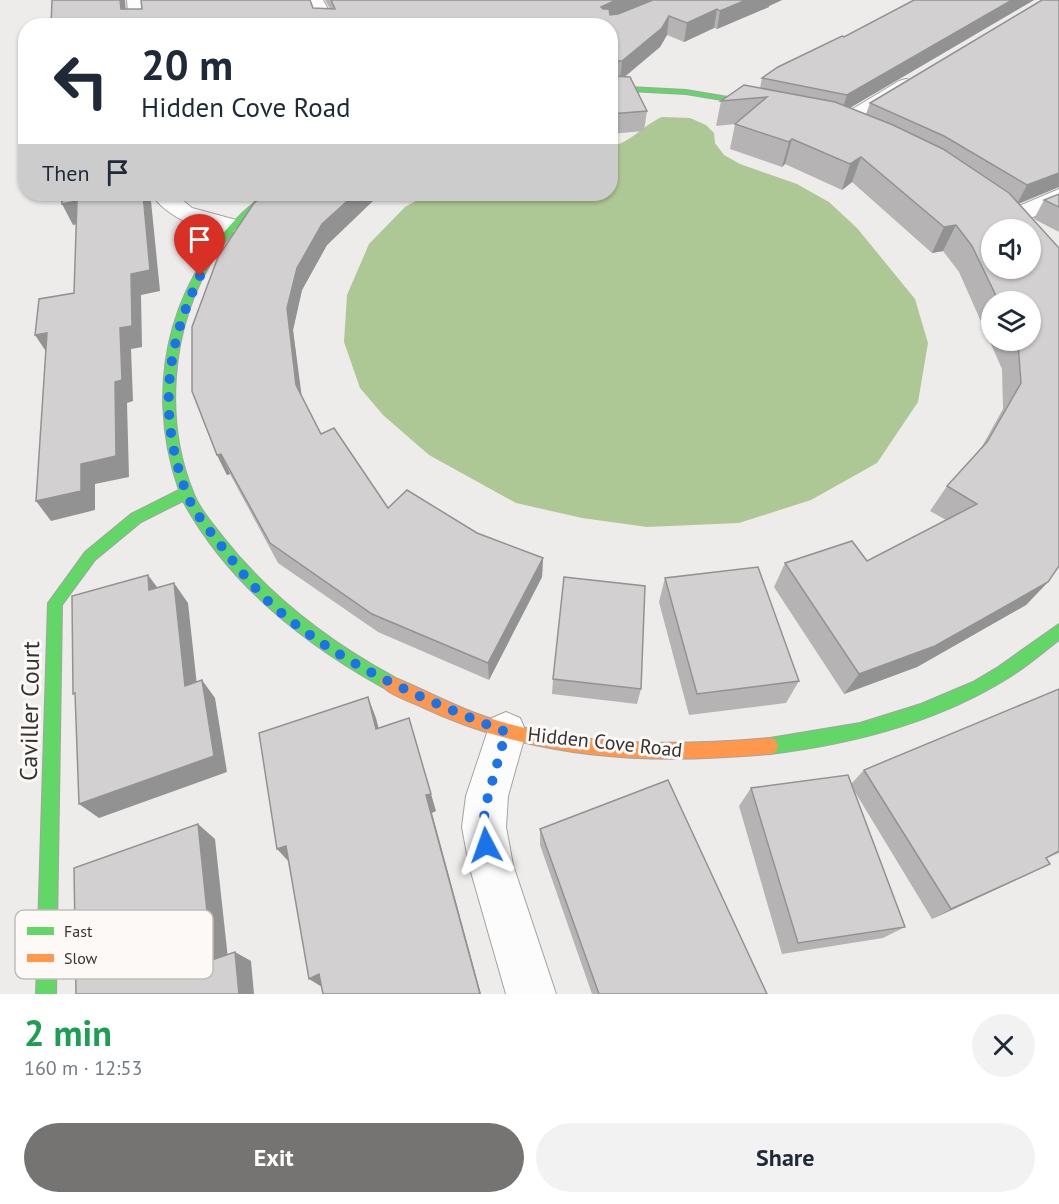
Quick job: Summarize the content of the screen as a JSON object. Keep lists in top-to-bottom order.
{
  "streets": {
    "street": ["Caviller Court", "Hidden Cove Road"]
  },
  "crossings": [
    ["Caviller Court", "Hidden Cove Road"]
  ],
  "legend": ["Fast", "Slow"],
  "page": {
    "turn": ["20 m", "Hidden Cove Road"],
    "then": "Then",
    "heading": ["2 min", "160 m · 12:53"],
    "buttons": ["Exit", "Share"]
  }
}
